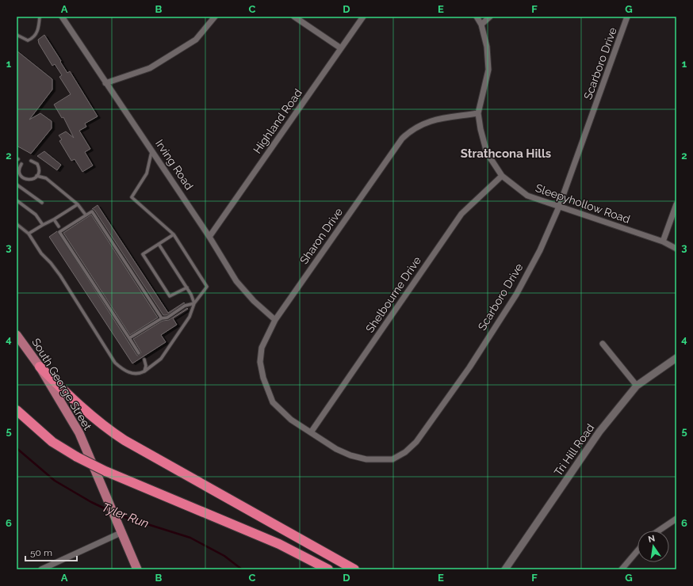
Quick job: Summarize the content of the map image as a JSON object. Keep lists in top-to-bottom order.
{
  "streets": {
    "main road": ["South George Street"],
    "street": [
      "Scarboro Drive",
      "Highland Road",
      "Irving Road",
      "Sleepyhollow Road",
      "Sharon Drive",
      "Shelbourne Drive",
      "Tri Hill Road"
    ]
  },
  "crossings": [
    ["Scarboro Drive", "Sleepyhollow Road"],
    ["Scarboro Drive", "Sharon Drive"],
    ["Scarboro Drive", "Shelbourne Drive"],
    ["Highland Road", "Irving Road"],
    ["Irving Road", "Sharon Drive"],
    ["Sleepyhollow Road", "Sharon Drive"],
    ["Sleepyhollow Road", "Shelbourne Drive"]
  ],
  "districts": ["Strathcona Hills"],
  "water": ["Tyler Run"],
  "scale_bar": "50 m",
  "north": "top",
  "grid": {
    "columns": [
      "A",
      "B",
      "C",
      "D",
      "E",
      "F",
      "G"
    ],
    "rows": [
      "1",
      "2",
      "3",
      "4",
      "5",
      "6"
    ]
  }
}
